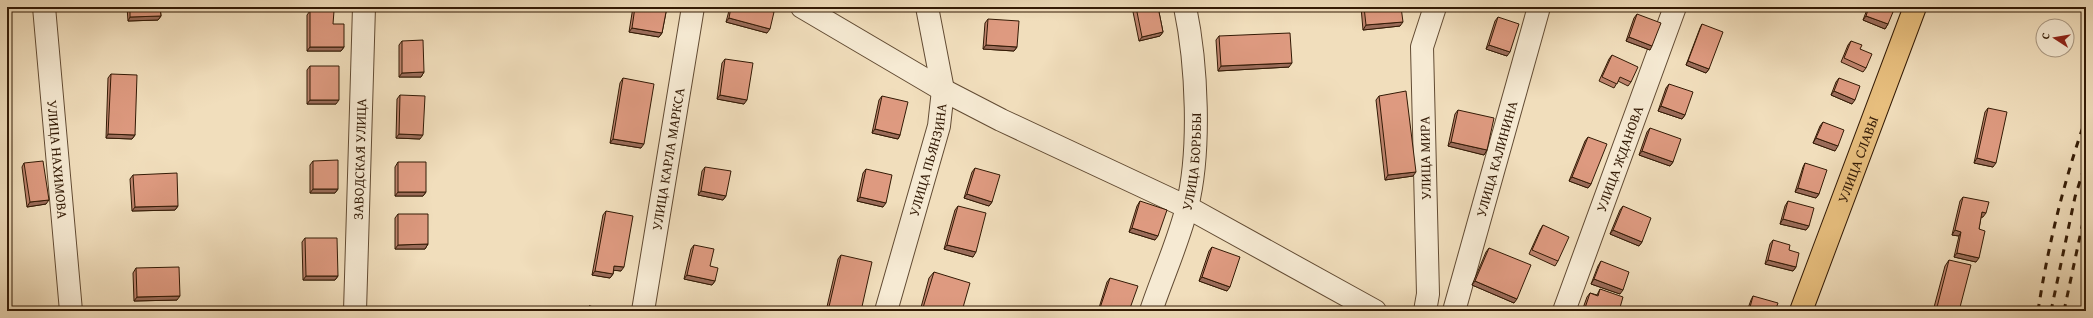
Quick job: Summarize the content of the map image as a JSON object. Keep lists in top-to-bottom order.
{
  "streets": {
    "main road": ["УЛИЦА СЛАВЫ"],
    "street": [
      "УЛИЦА МИРА",
      "УЛИЦА НАХИМОВА",
      "ЗАВОДСКАЯ УЛИЦА",
      "УЛИЦА КАРЛА МАРКСА",
      "УЛИЦА КАЛИНИНА",
      "УЛИЦА ЖДАНОВА",
      "УЛИЦА ПЬЯНЗИНА",
      "УЛИЦА БОРЬБЫ"
    ]
  },
  "north": "left"
}
